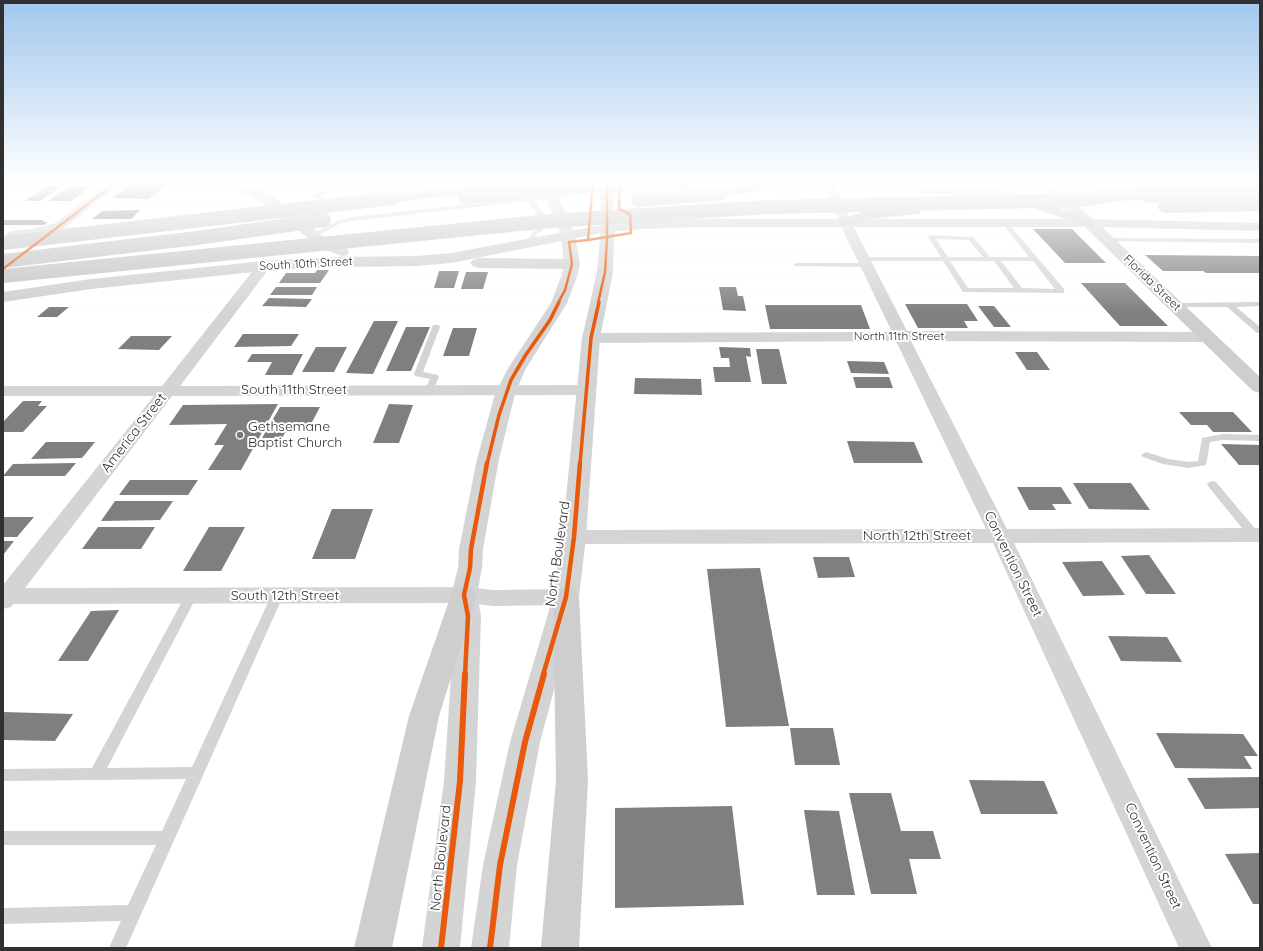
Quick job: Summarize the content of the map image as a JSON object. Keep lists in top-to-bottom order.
{
  "streets": {
    "main road": ["South 10th Street", "Florida Street"],
    "street": [
      "North 11th Street",
      "South 11th Street",
      "America Street",
      "North 12th Street",
      "North Boulevard",
      "Convention Street",
      "South 12th Street"
    ]
  },
  "crossings": [
    ["South 10th Street", "America Street"],
    ["South 10th Street", "North Boulevard"],
    ["Florida Street", "North 11th Street"],
    ["North 11th Street", "North Boulevard"],
    ["North 11th Street", "Convention Street"],
    ["South 11th Street", "America Street"],
    ["South 11th Street", "North Boulevard"],
    ["America Street", "South 12th Street"],
    ["North 12th Street", "North Boulevard"],
    ["North 12th Street", "Convention Street"],
    ["North Boulevard", "South 12th Street"]
  ],
  "places": ["Gethsemane Baptist Church"]
}
